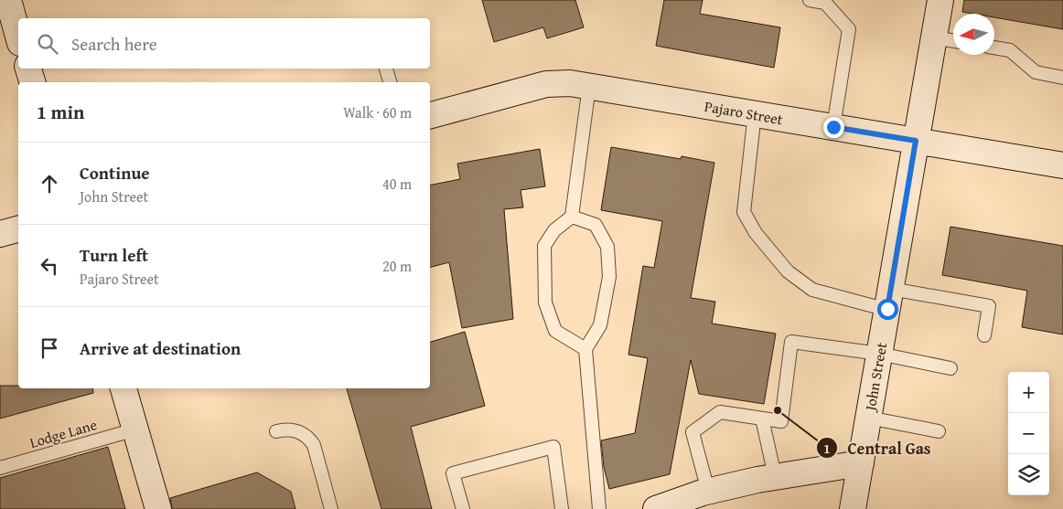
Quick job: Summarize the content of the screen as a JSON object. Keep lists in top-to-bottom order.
{
  "streets": {
    "street": ["Pajaro Street", "John Street"],
    "lane": ["Lodge Lane"]
  },
  "crossings": [
    ["Pajaro Street", "John Street"]
  ],
  "places": ["Central Gas"],
  "north": "left",
  "page": {
    "search": "Search here",
    "heading": ["1 min", "Walk · 60 m"],
    "list": [
      ["Continue", "John Street", "40 m"],
      ["Turn left", "Pajaro Street", "20 m"],
      "Arrive at destination"
    ],
    "map_buttons": ["+", "−"]
  }
}
